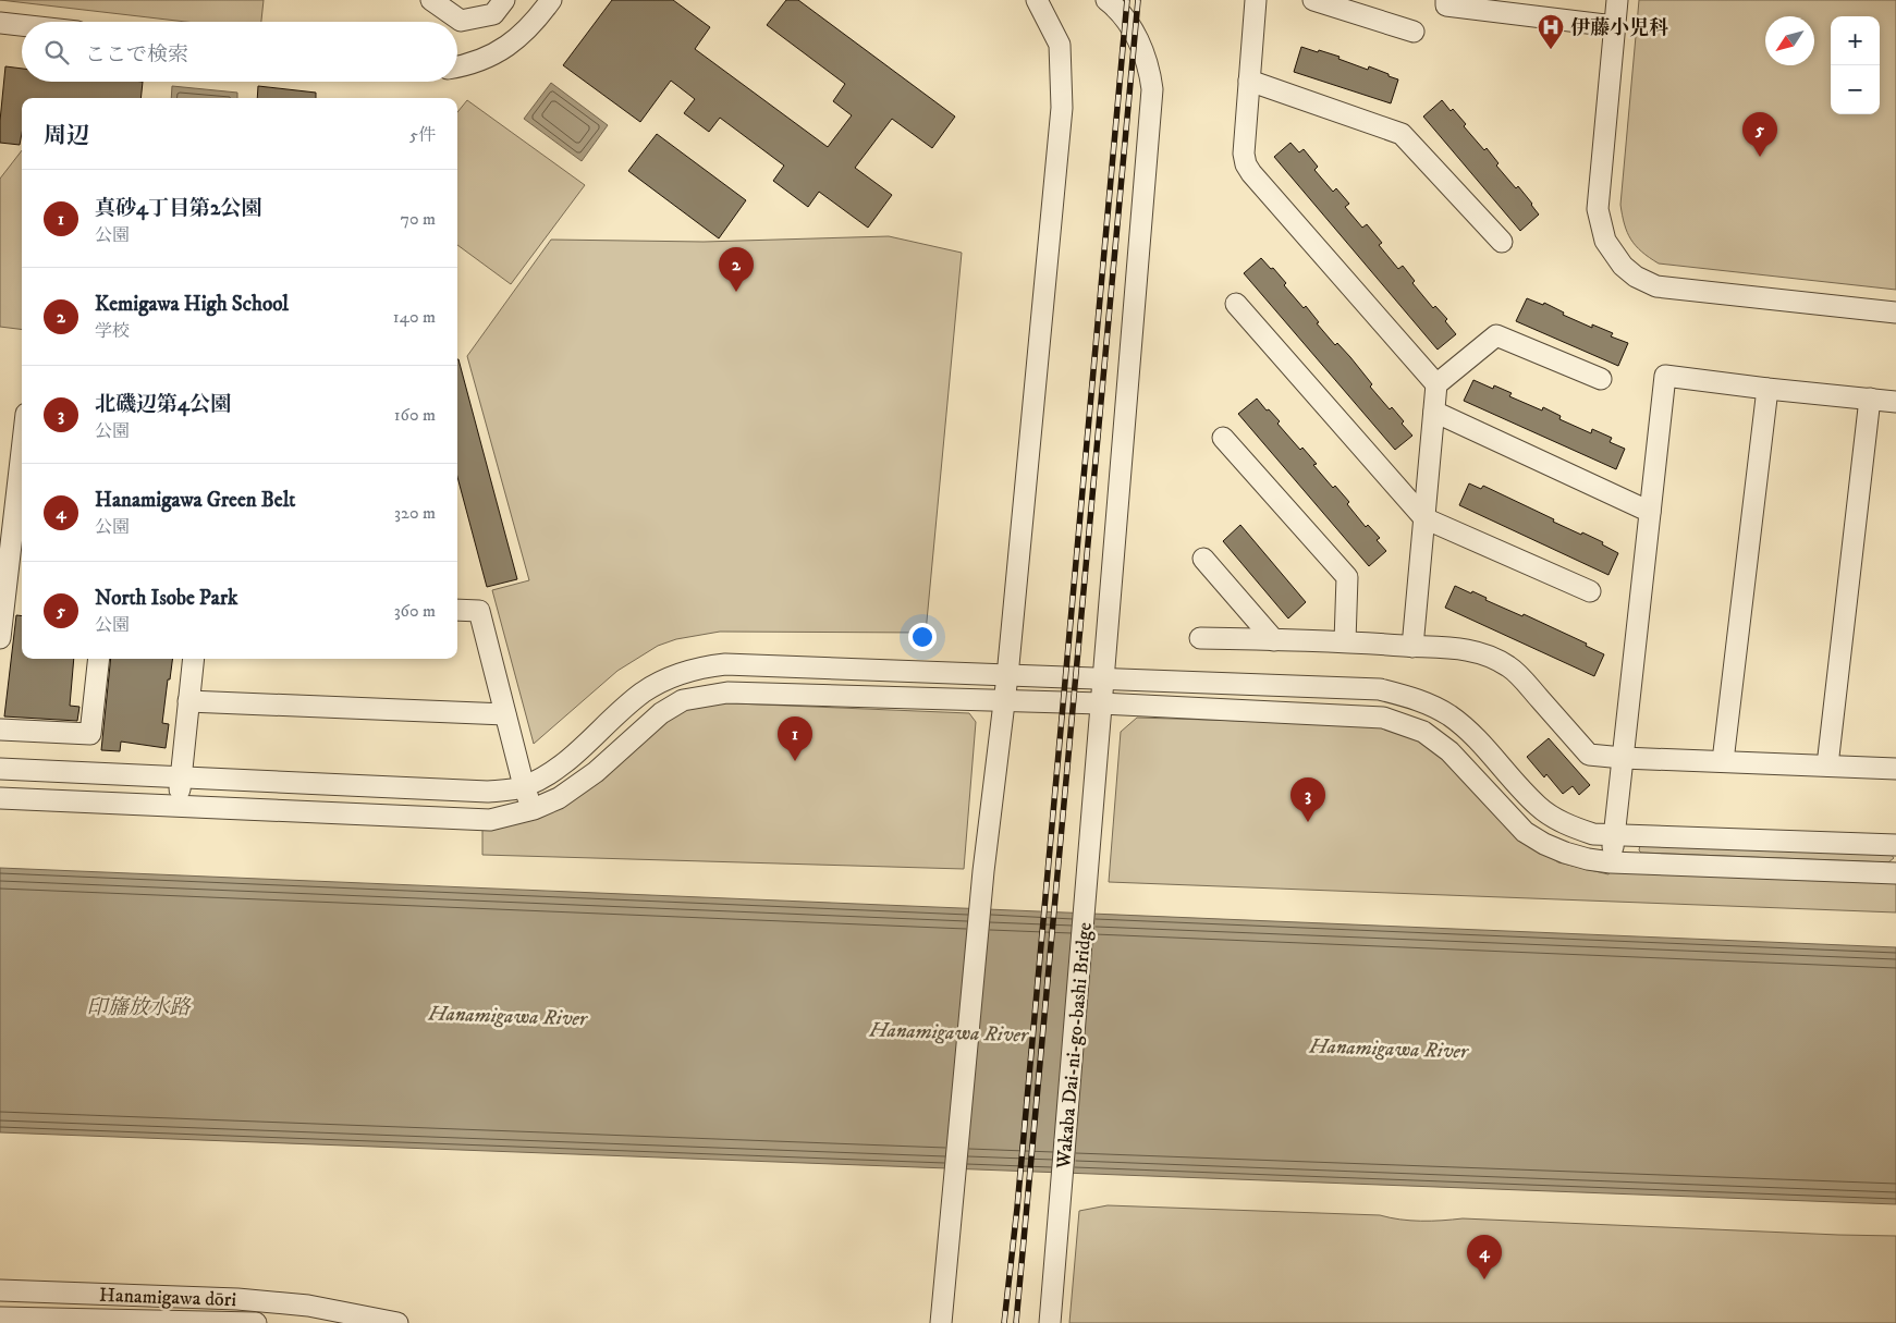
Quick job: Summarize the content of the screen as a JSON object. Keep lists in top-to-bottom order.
{
  "streets": {
    "street": ["Wakaba Dai-ni-go-bashi Bridge", "Hanamigawa dōri"]
  },
  "water": ["印旛放水路", "Hanamigawa River"],
  "places": {
    "hospital": ["伊藤小児科"]
  },
  "north": "bottom left",
  "page": {
    "map_buttons": ["+", "−"],
    "search": "ここで検索",
    "heading": ["周辺", "5件"],
    "pins": [
      "5",
      "2",
      "1",
      "3",
      "4"
    ],
    "list": [
      {
        "mark": "1",
        "name": "真砂4丁目第2公園",
        "note": "公園",
        "value": "70 m"
      },
      {
        "mark": "2",
        "name": "Kemigawa High School",
        "note": "学校",
        "value": "140 m"
      },
      {
        "mark": "3",
        "name": "北磯辺第4公園",
        "note": "公園",
        "value": "160 m"
      },
      {
        "mark": "4",
        "name": "Hanamigawa Green Belt",
        "note": "公園",
        "value": "320 m"
      },
      {
        "mark": "5",
        "name": "North Isobe Park",
        "note": "公園",
        "value": "360 m"
      }
    ]
  }
}
